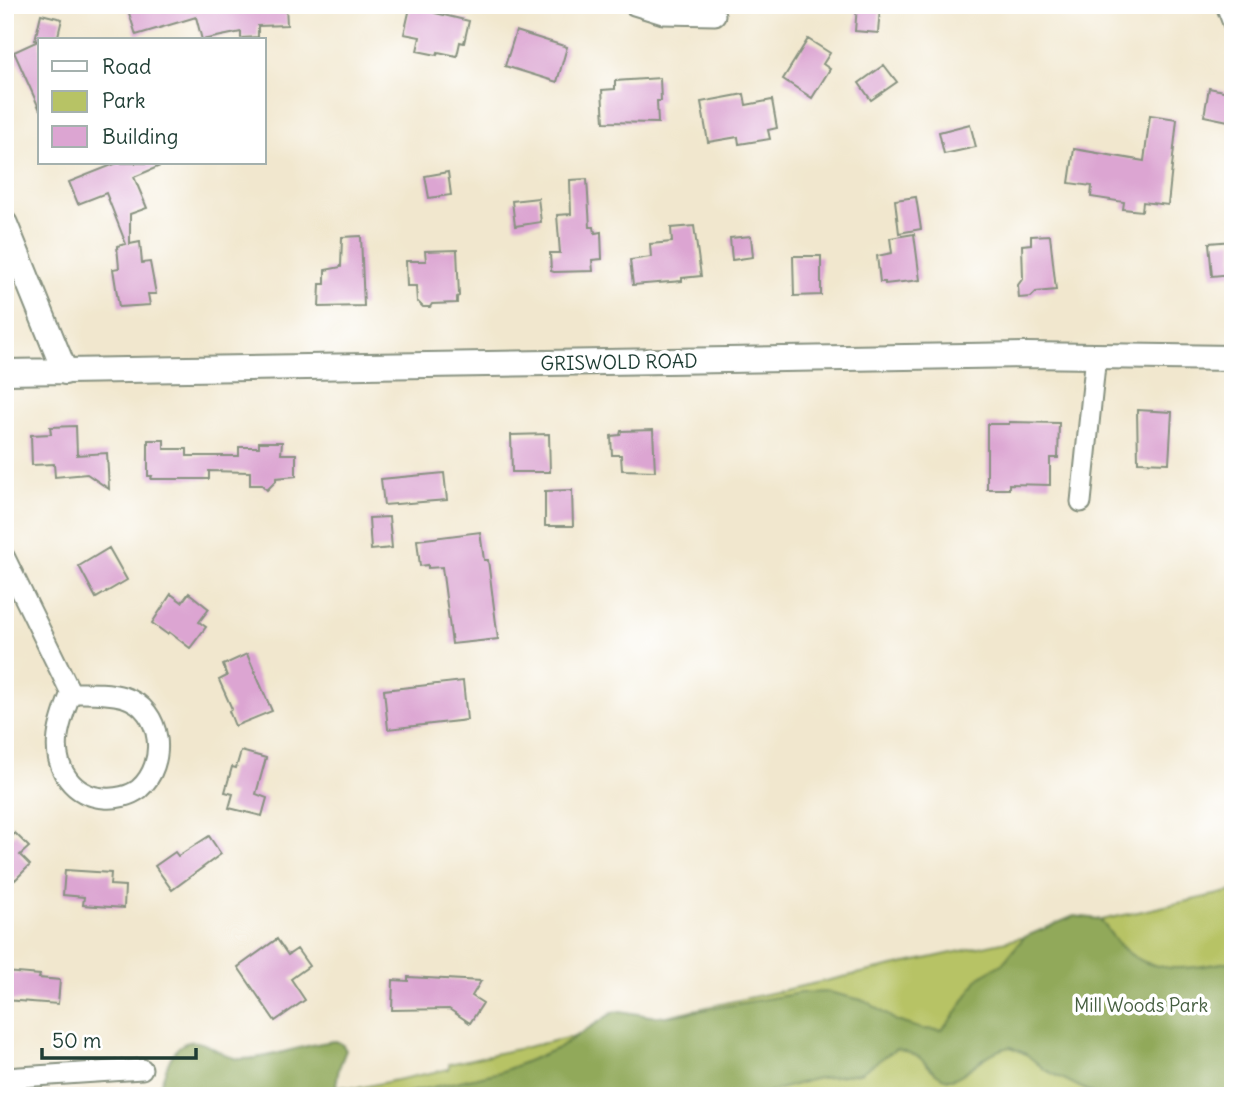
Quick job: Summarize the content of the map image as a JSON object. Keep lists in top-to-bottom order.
{
  "streets": {
    "street": ["GRISWOLD ROAD"]
  },
  "parks": ["Mill Woods Park"],
  "legend": ["Road", "Park", "Building"],
  "scale_bar": "50 m"
}
